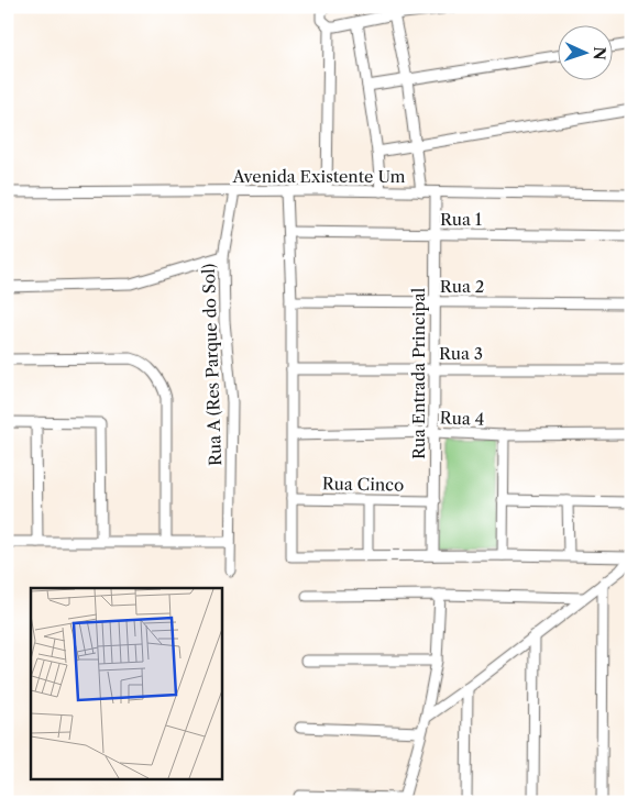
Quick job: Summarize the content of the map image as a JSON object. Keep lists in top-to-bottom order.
{
  "streets": {
    "street": [
      "Avenida Existente Um",
      "Rua 1",
      "Rua 2",
      "Rua 3",
      "Rua A (Res Parque do Sol)",
      "Rua Entrada Principal",
      "Rua 4",
      "Rua Cinco"
    ]
  },
  "crossings": [
    ["Avenida Existente Um", "Rua A (Res Parque do Sol)"],
    ["Avenida Existente Um", "Rua Entrada Principal"],
    ["Rua 1", "Rua Entrada Principal"],
    ["Rua 2", "Rua Entrada Principal"],
    ["Rua 3", "Rua Entrada Principal"],
    ["Rua Entrada Principal", "Rua 4"],
    ["Rua Entrada Principal", "Rua Cinco"]
  ],
  "north": "right"
}
